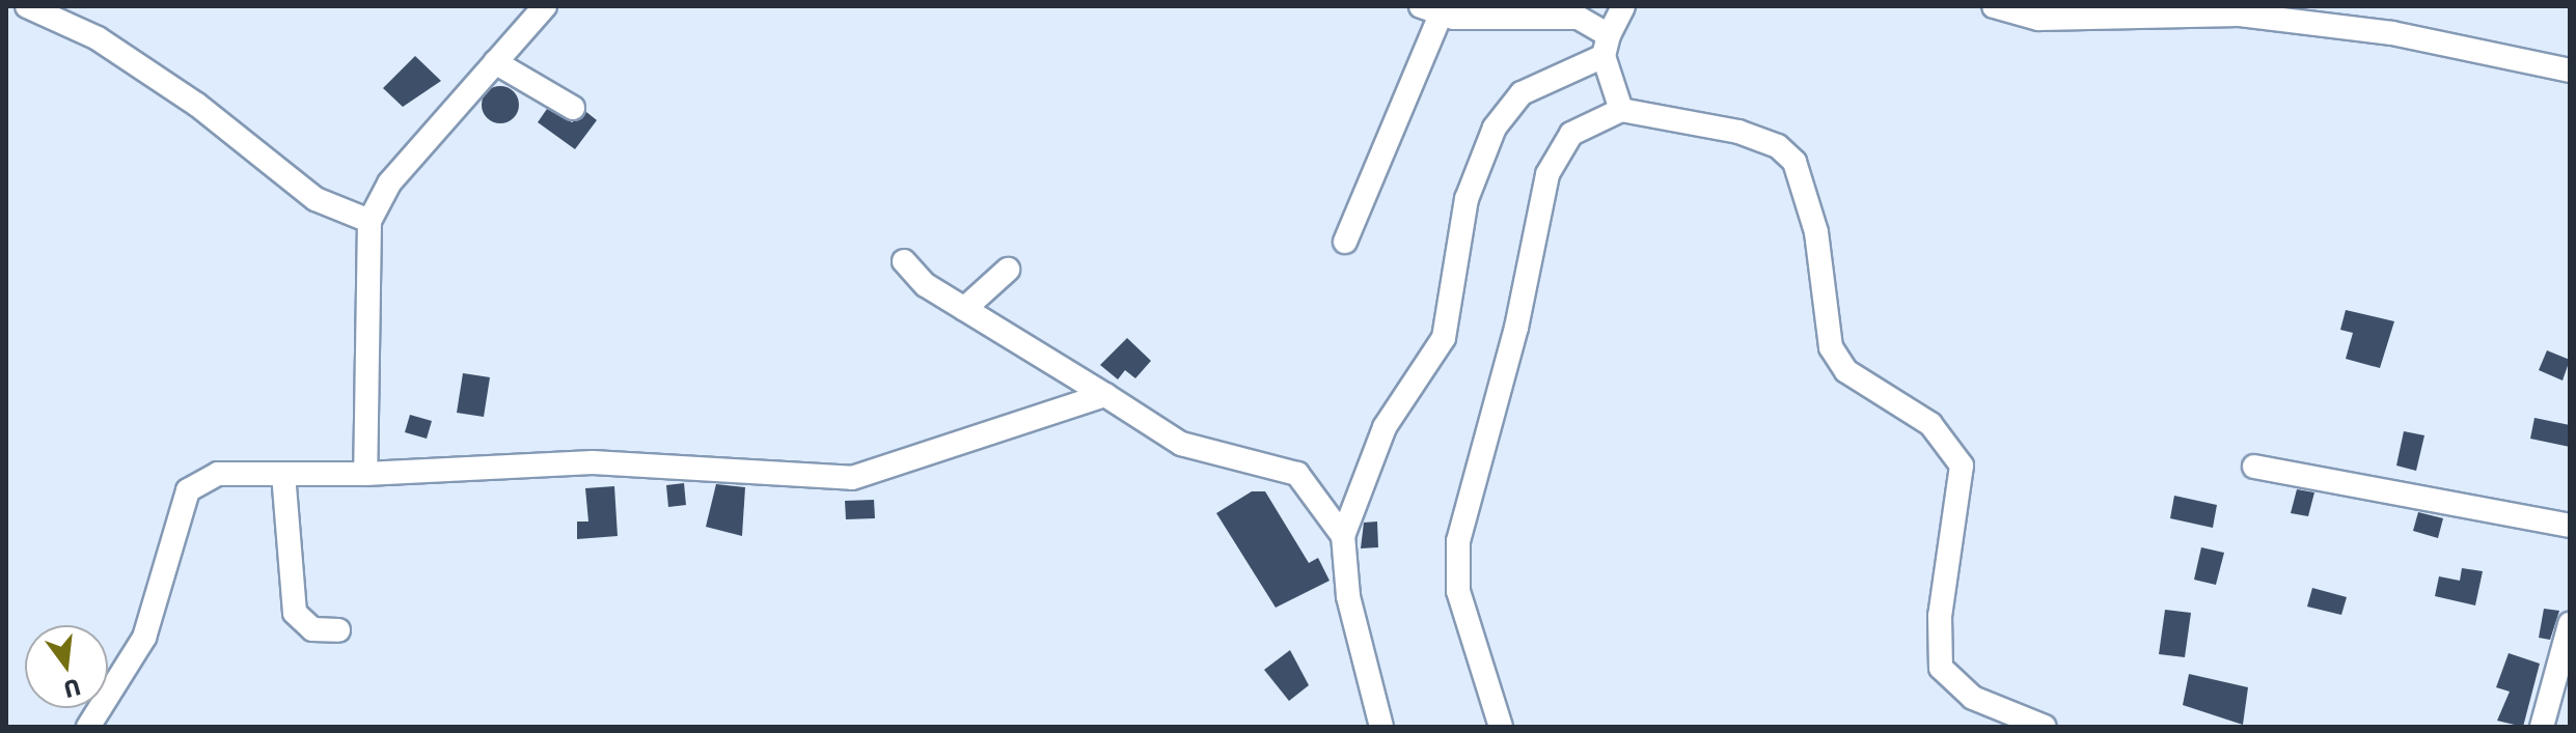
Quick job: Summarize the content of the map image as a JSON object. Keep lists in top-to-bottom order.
{
  "north": "bottom"
}
